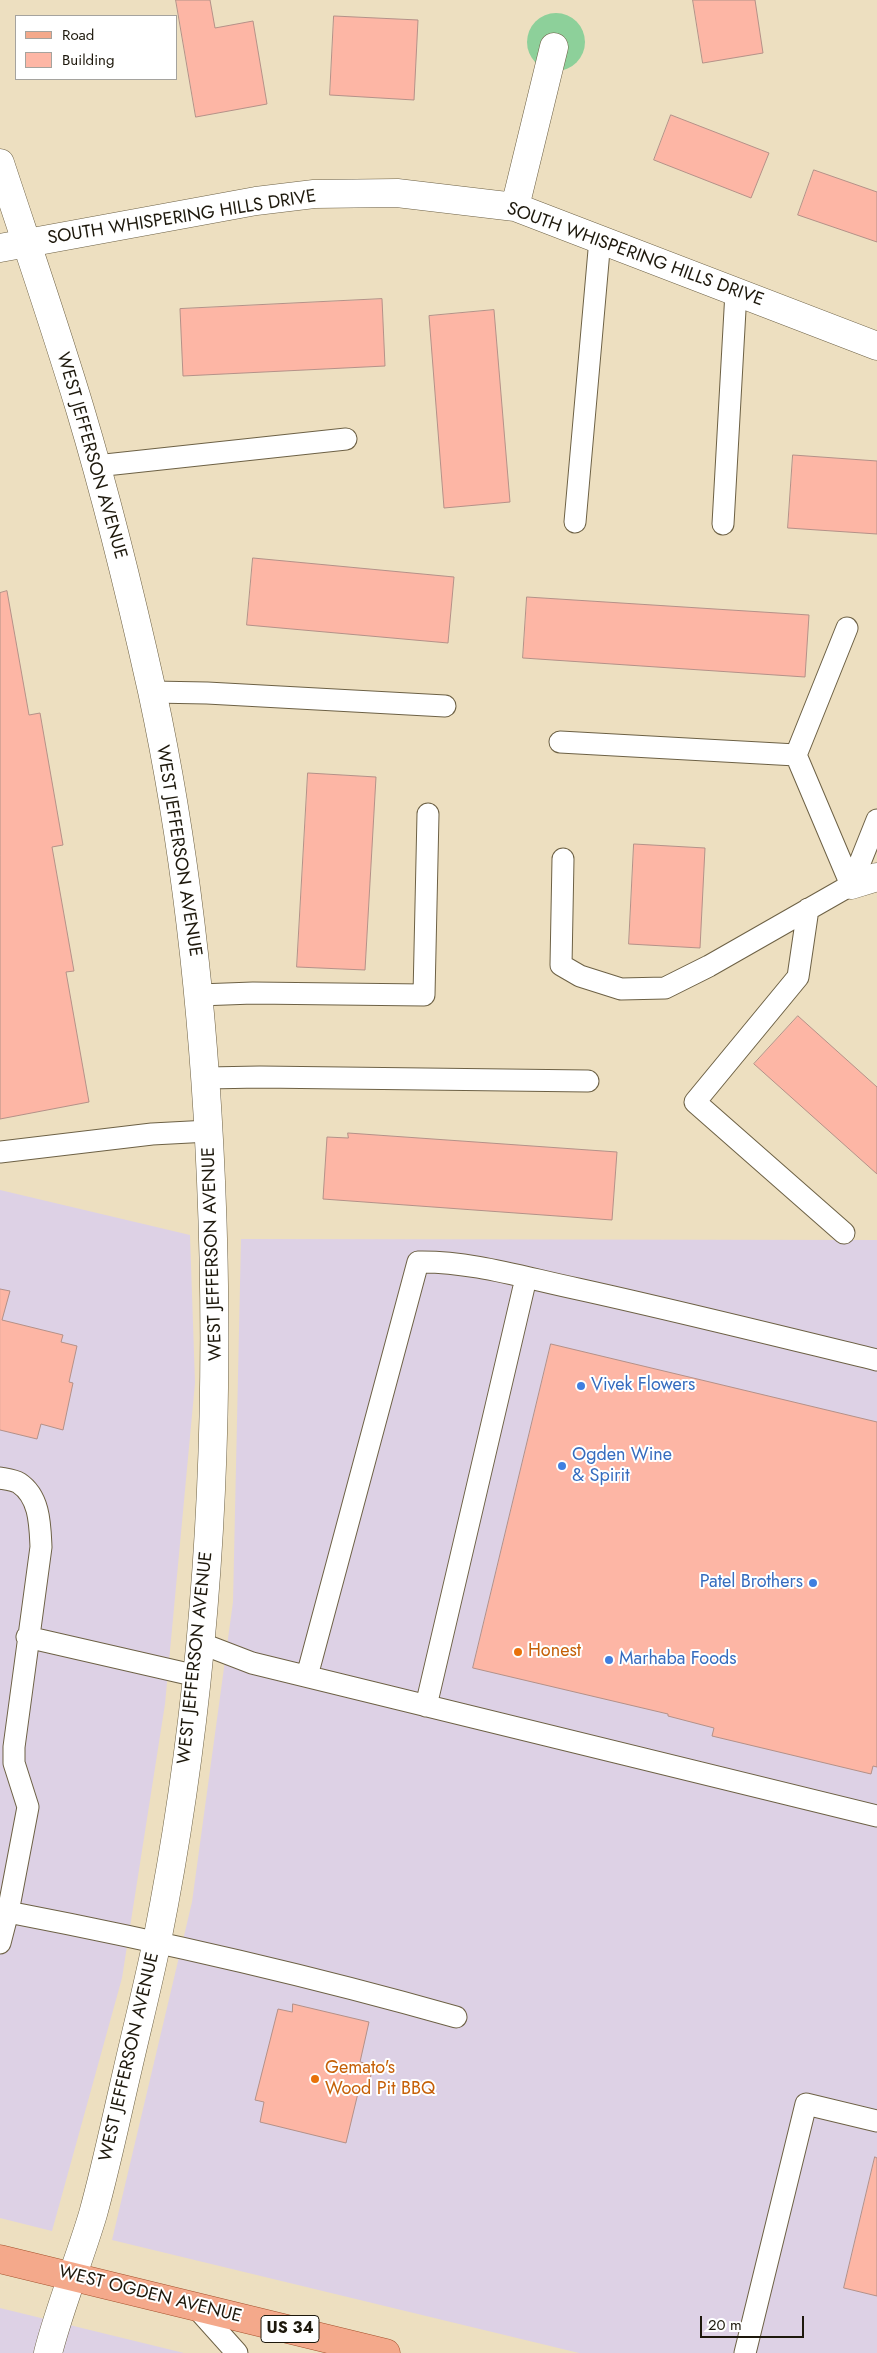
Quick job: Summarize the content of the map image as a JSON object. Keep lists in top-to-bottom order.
{
  "streets": {
    "main road": ["WEST OGDEN AVENUE", "US 34"],
    "street": ["SOUTH WHISPERING HILLS DRIVE", "WEST JEFFERSON AVENUE"]
  },
  "crossings": [
    ["SOUTH WHISPERING HILLS DRIVE", "WEST JEFFERSON AVENUE"],
    ["WEST JEFFERSON AVENUE", "WEST OGDEN AVENUE"]
  ],
  "places": [
    "Vivek Flowers",
    "Ogden Wine & Spirit",
    "Patel Brothers",
    "Honest",
    "Marhaba Foods",
    "Gemato's Wood Pit BBQ"
  ],
  "legend": ["Road", "Building"],
  "scale_bar": "20 m"
}
